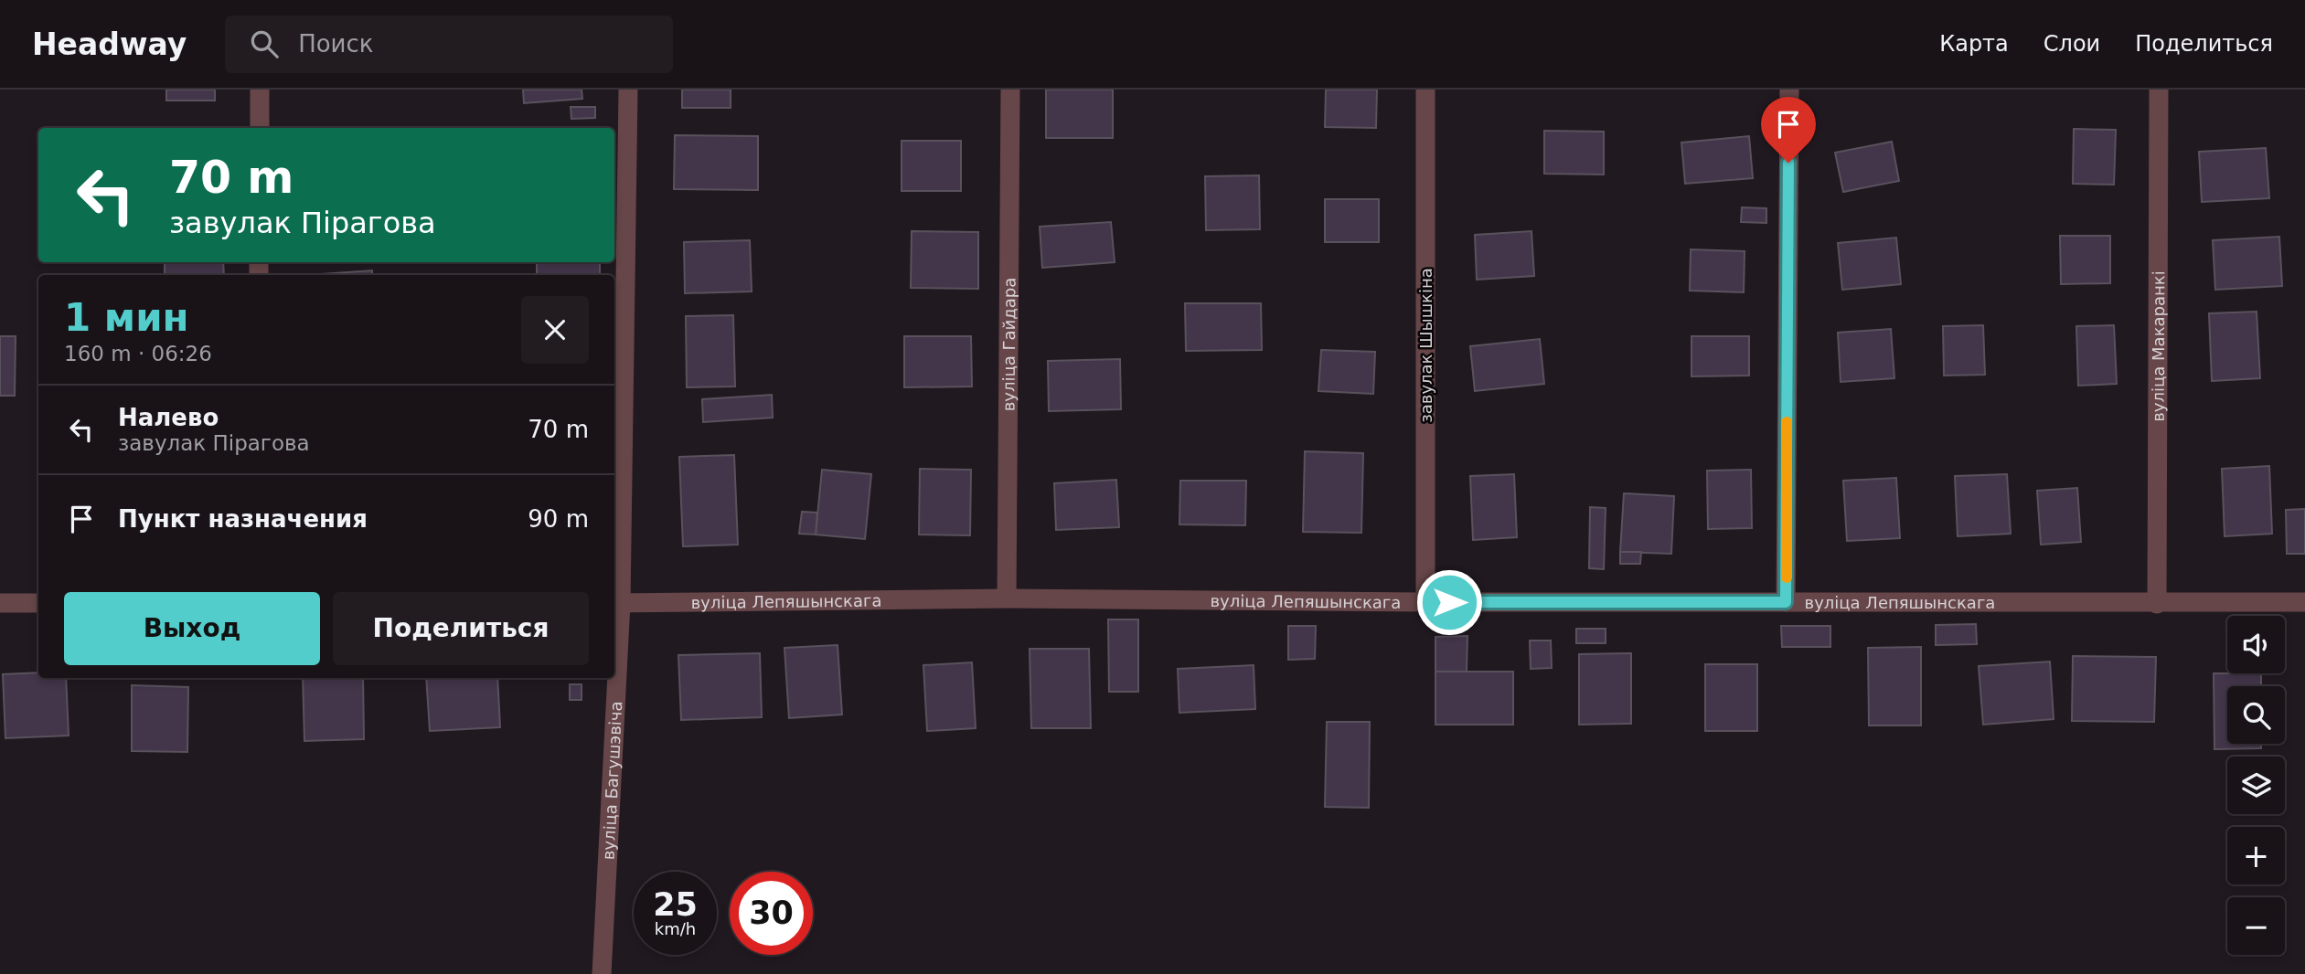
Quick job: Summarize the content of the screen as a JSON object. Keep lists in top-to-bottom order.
{
  "streets": {
    "street": [
      "вуліца Гайдара",
      "завулак Шышкіна",
      "вуліца Макаранкі",
      "вуліца Лепяшынскага",
      "вуліца Багушэвіча"
    ]
  },
  "crossings": [
    ["вуліца Гайдара", "вуліца Лепяшынскага"],
    ["завулак Шышкіна", "вуліца Лепяшынскага"],
    ["вуліца Макаранкі", "вуліца Лепяшынскага"],
    ["вуліца Лепяшынскага", "вуліца Багушэвіча"]
  ],
  "page": {
    "header": "Headway",
    "search": "Поиск",
    "nav": ["Карта", "Слои", "Поделиться"],
    "turn": ["70 m", "завулак Пірагова"],
    "heading": ["1 мин", "160 m · 06:26"],
    "list": [
      {
        "name": "Налево",
        "note": "завулак Пірагова",
        "value": "70 m"
      },
      {
        "name": "Пункт назначения",
        "value": "90 m"
      }
    ],
    "buttons": ["Выход", "Поделиться"],
    "map_buttons": ["+", "−"],
    "speed": "25 km/h",
    "limit": "30"
  }
}
